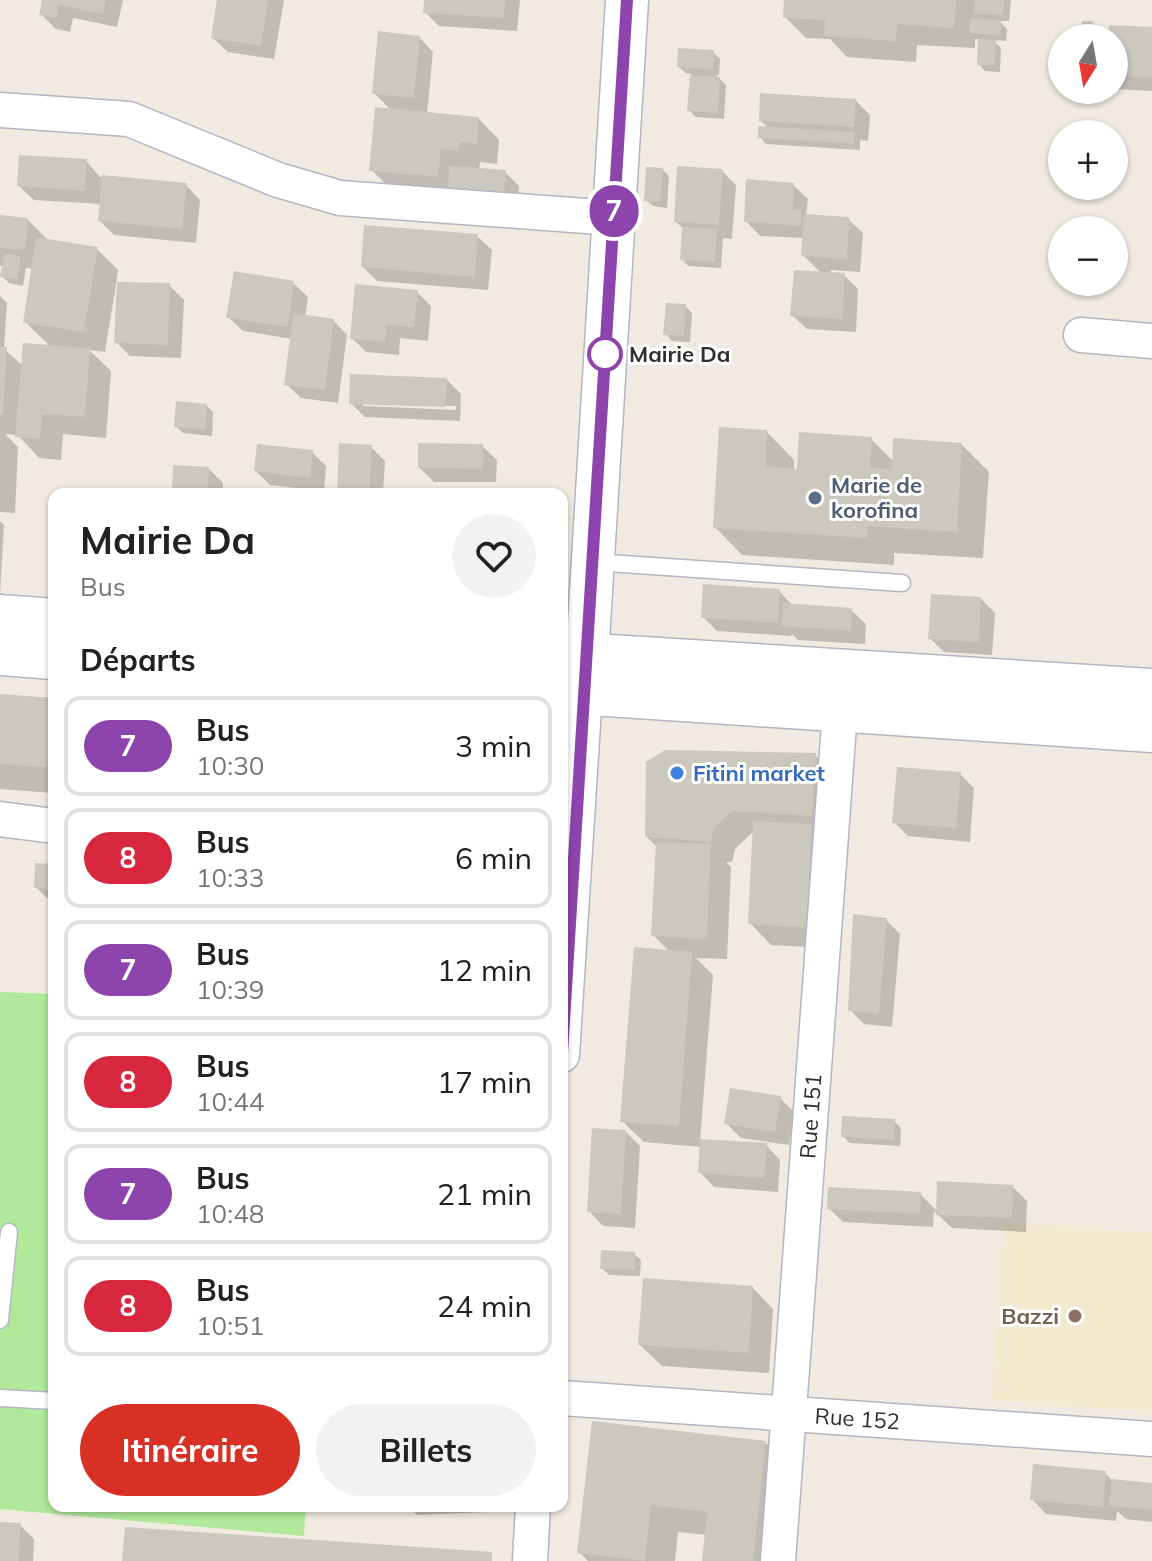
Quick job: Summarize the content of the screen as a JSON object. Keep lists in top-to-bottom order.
{
  "streets": {
    "street": ["Rue 151", "Rue 152"]
  },
  "crossings": [
    ["Rue 151", "Rue 152"]
  ],
  "places": [
    "Mairie Da",
    "Marie de korofina",
    "Fitini market",
    "Bazzi"
  ],
  "lines": ["bus line 7"],
  "north": "bottom",
  "page": {
    "on_map": "7",
    "map_buttons": ["+", "−"],
    "heading": [
      ["Mairie Da", "Bus"],
      "Départs"
    ],
    "list": [
      {
        "mark": "7",
        "name": "Bus",
        "note": "10:30",
        "value": "3 min"
      },
      {
        "mark": "8",
        "name": "Bus",
        "note": "10:33",
        "value": "6 min"
      },
      {
        "mark": "7",
        "name": "Bus",
        "note": "10:39",
        "value": "12 min"
      },
      {
        "mark": "8",
        "name": "Bus",
        "note": "10:44",
        "value": "17 min"
      },
      {
        "mark": "7",
        "name": "Bus",
        "note": "10:48",
        "value": "21 min"
      },
      {
        "mark": "8",
        "name": "Bus",
        "note": "10:51",
        "value": "24 min"
      }
    ],
    "buttons": ["Itinéraire", "Billets"]
  }
}
